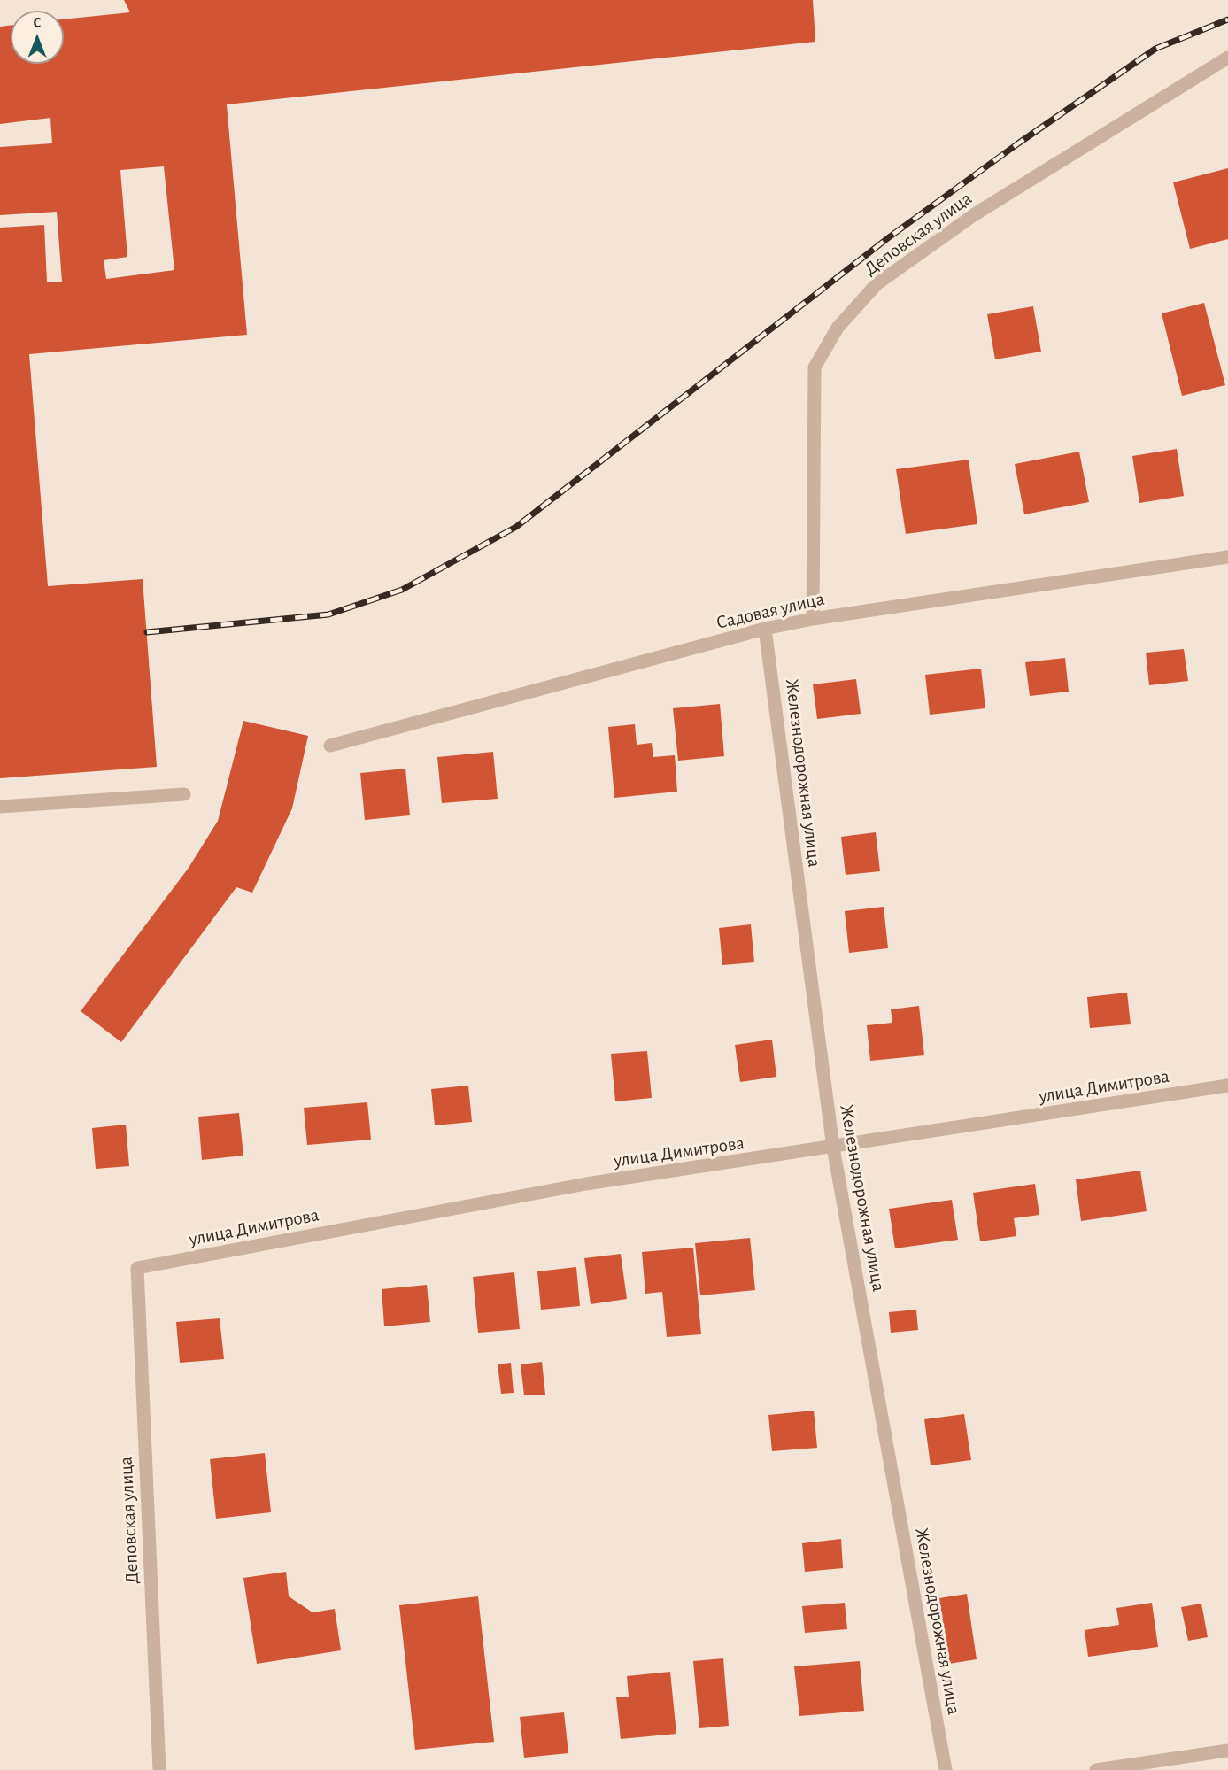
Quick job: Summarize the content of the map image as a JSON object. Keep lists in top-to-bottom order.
{
  "streets": {
    "street": [
      "Деповская улица",
      "Садовая улица",
      "Железнодорожная улица",
      "улица Димитрова"
    ]
  },
  "crossings": [
    ["Деповская улица", "Садовая улица"],
    ["Деповская улица", "улица Димитрова"],
    ["Садовая улица", "Железнодорожная улица"],
    ["Железнодорожная улица", "улица Димитрова"]
  ],
  "north": "top"
}
